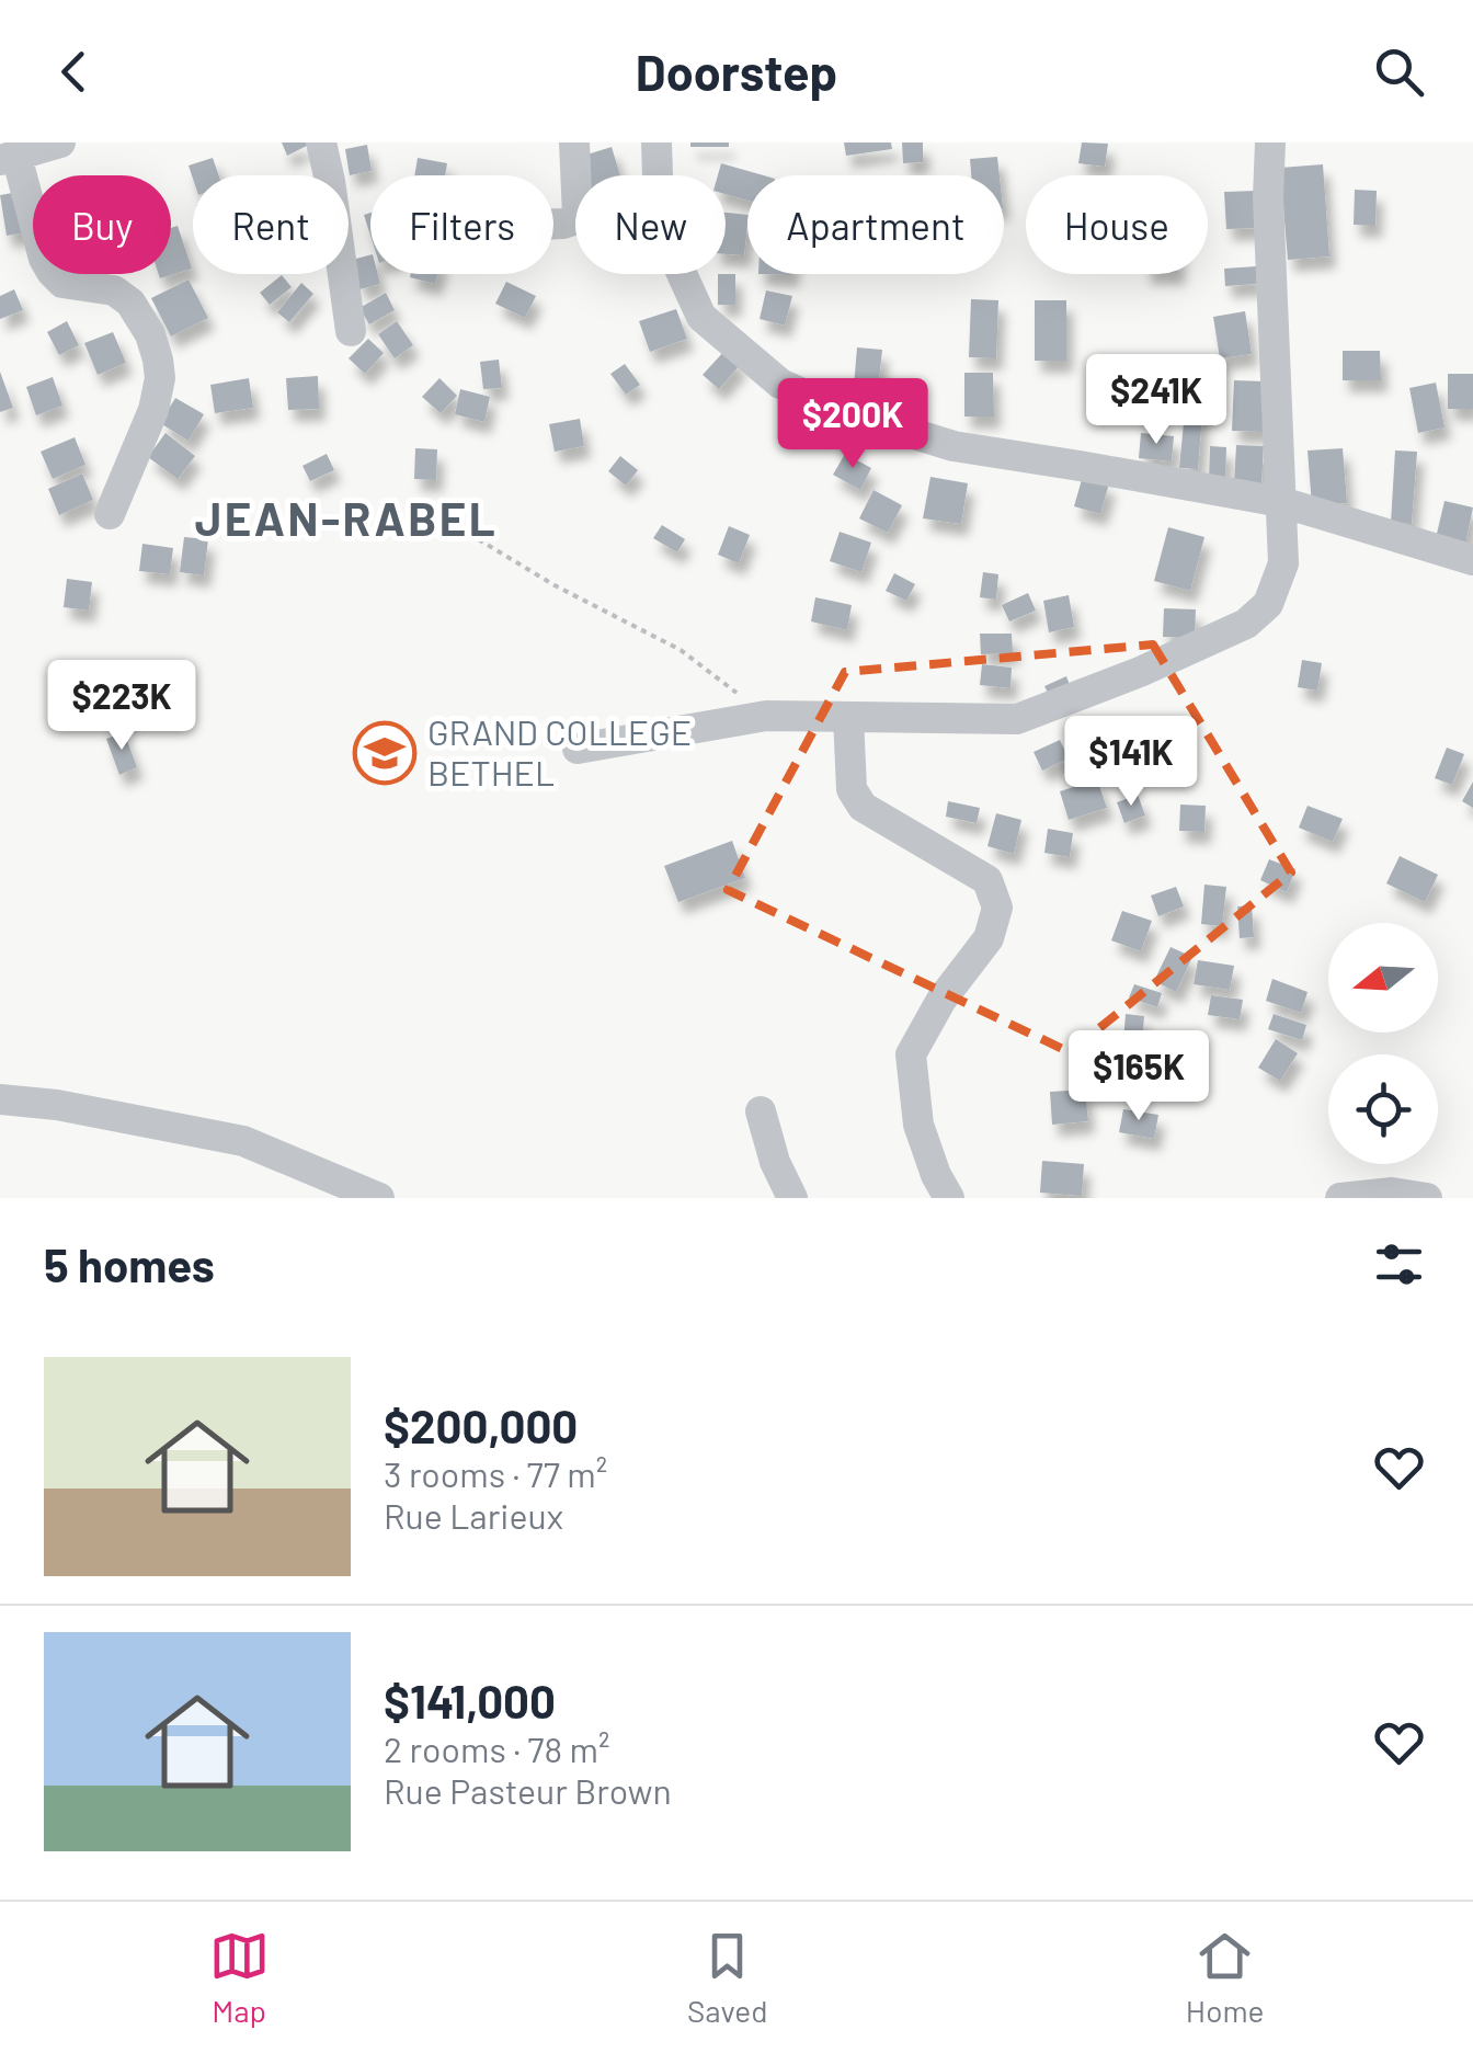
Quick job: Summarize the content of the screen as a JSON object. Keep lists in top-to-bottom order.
{
  "districts": ["JEAN-RABEL"],
  "places": {
    "school or university": ["GRAND COLLEGE BETHEL"]
  },
  "north": "left",
  "page": {
    "header": "Doorstep",
    "chip": [
      "Buy",
      "Rent",
      "Filters",
      "New",
      "Apartment",
      "House"
    ],
    "price": [
      "$241K",
      "$200K",
      "$223K",
      "$141K",
      "$165K"
    ],
    "heading": "5 homes",
    "list": [
      {
        "name": "$200,000",
        "note": "3 rooms · 77 m² · Rue Larieux"
      },
      {
        "name": "$141,000",
        "note": "2 rooms · 78 m² · Rue Pasteur Brown"
      }
    ],
    "tabs": ["Map", "Saved", "Home"]
  }
}
